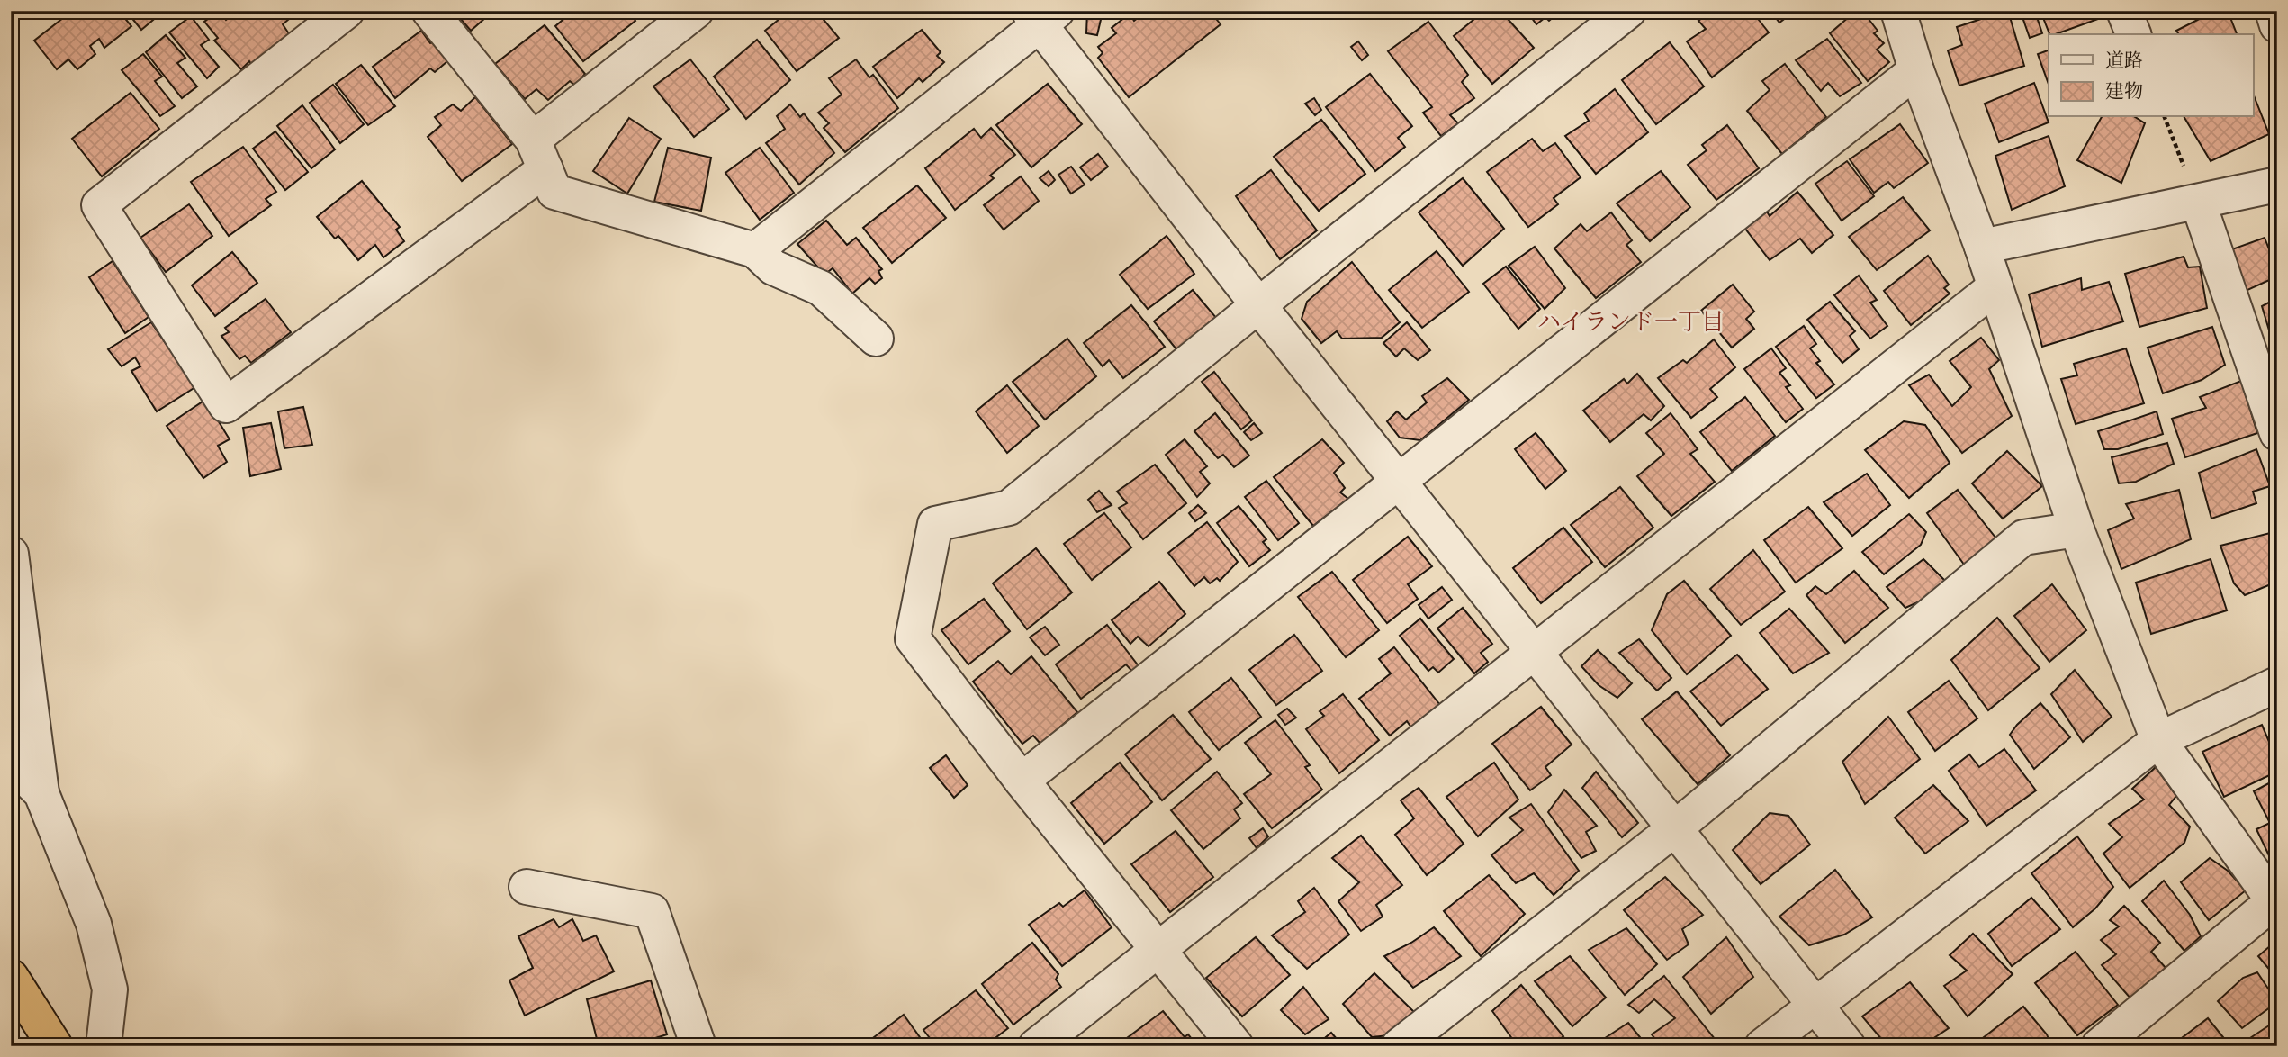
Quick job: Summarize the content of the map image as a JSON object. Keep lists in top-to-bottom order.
{
  "districts": ["ハイランド一丁目"],
  "legend": ["道路", "建物"]
}
